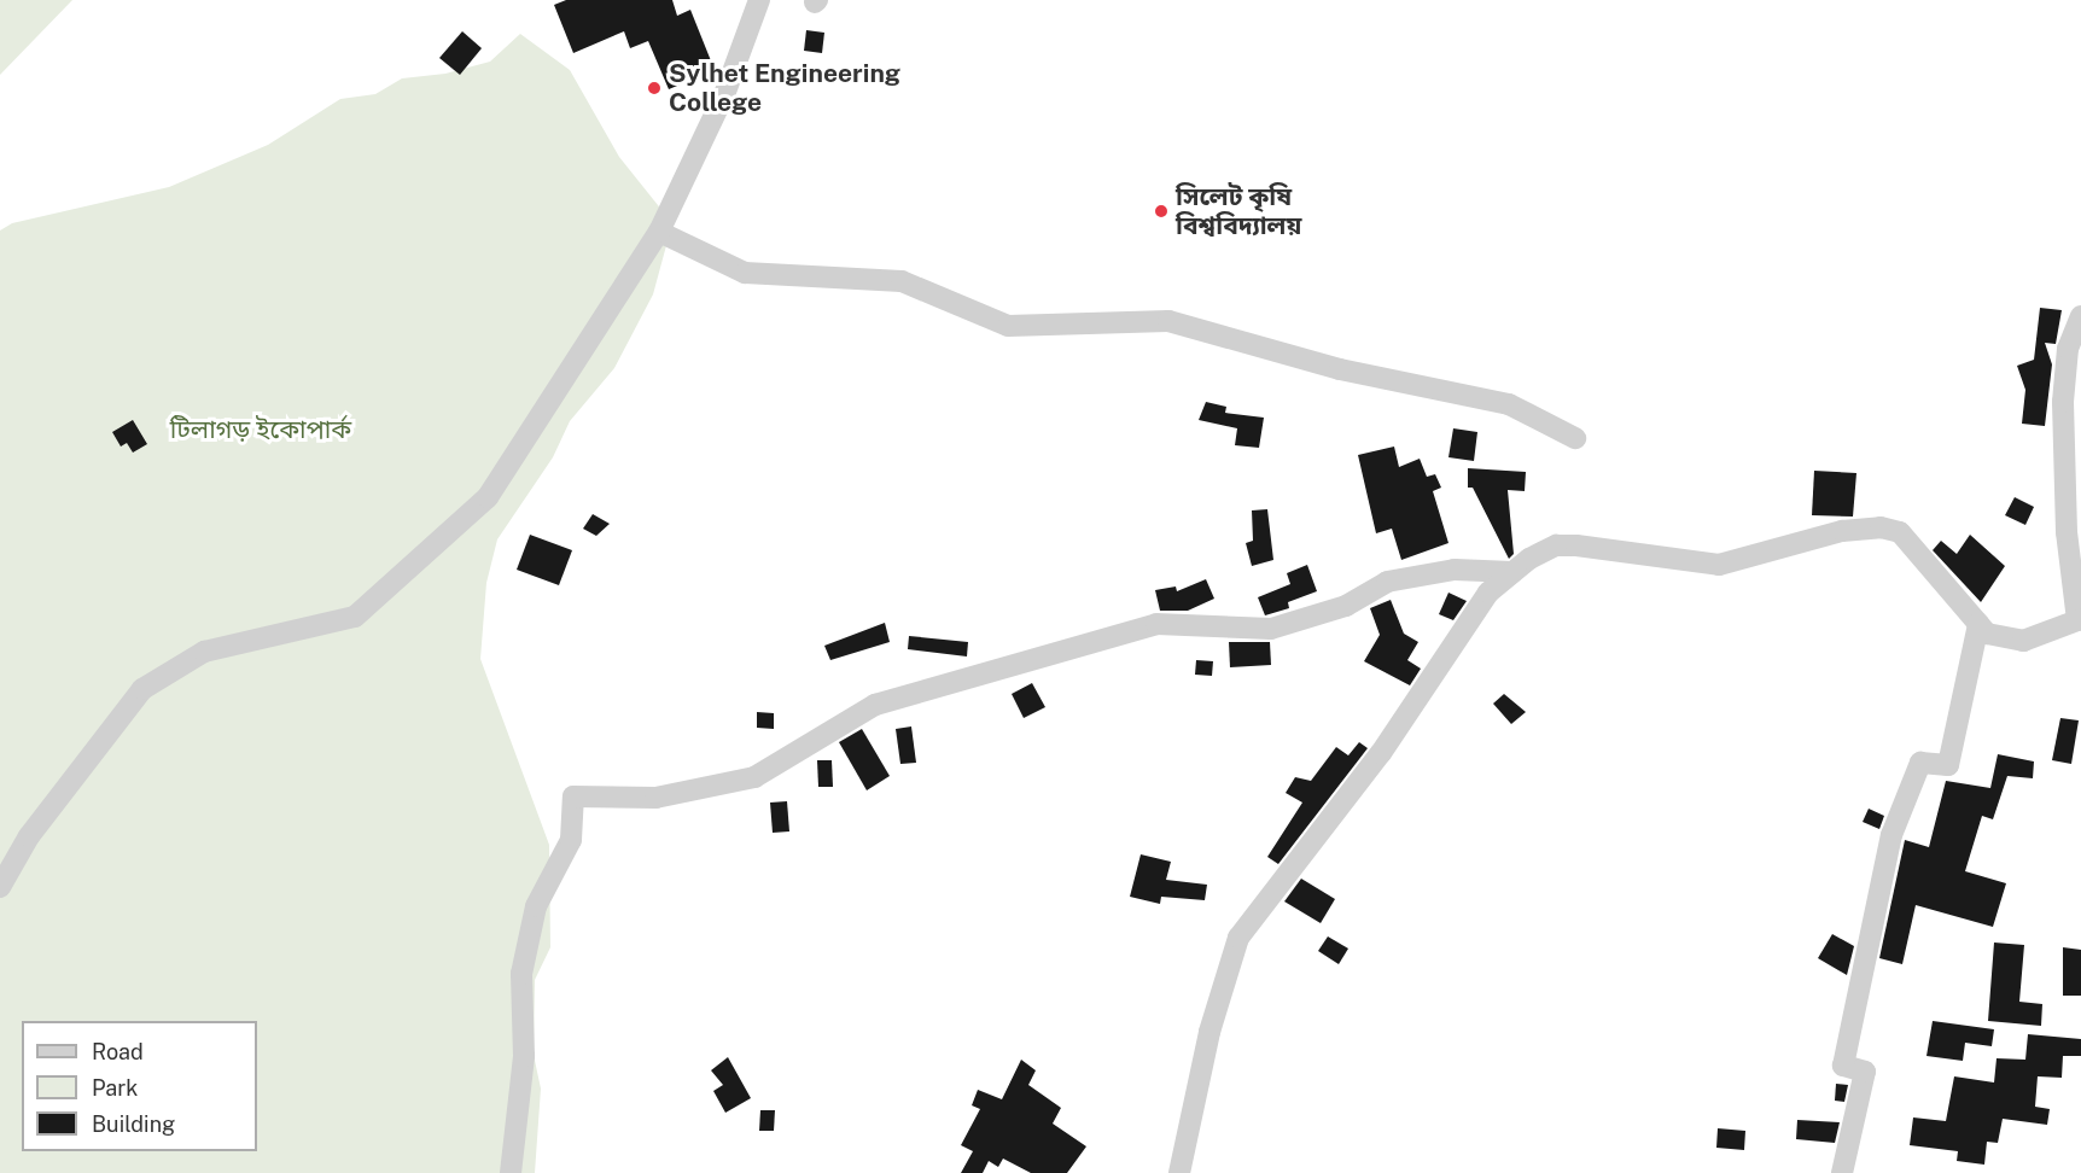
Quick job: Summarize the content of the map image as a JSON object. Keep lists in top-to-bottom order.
{
  "parks": ["টিলাগড় ইকোপার্ক"],
  "places": ["Sylhet Engineering College", "সিলেট কৃষি বিশ্ববিদ্যালয়"],
  "legend": ["Road", "Park", "Building"]
}
